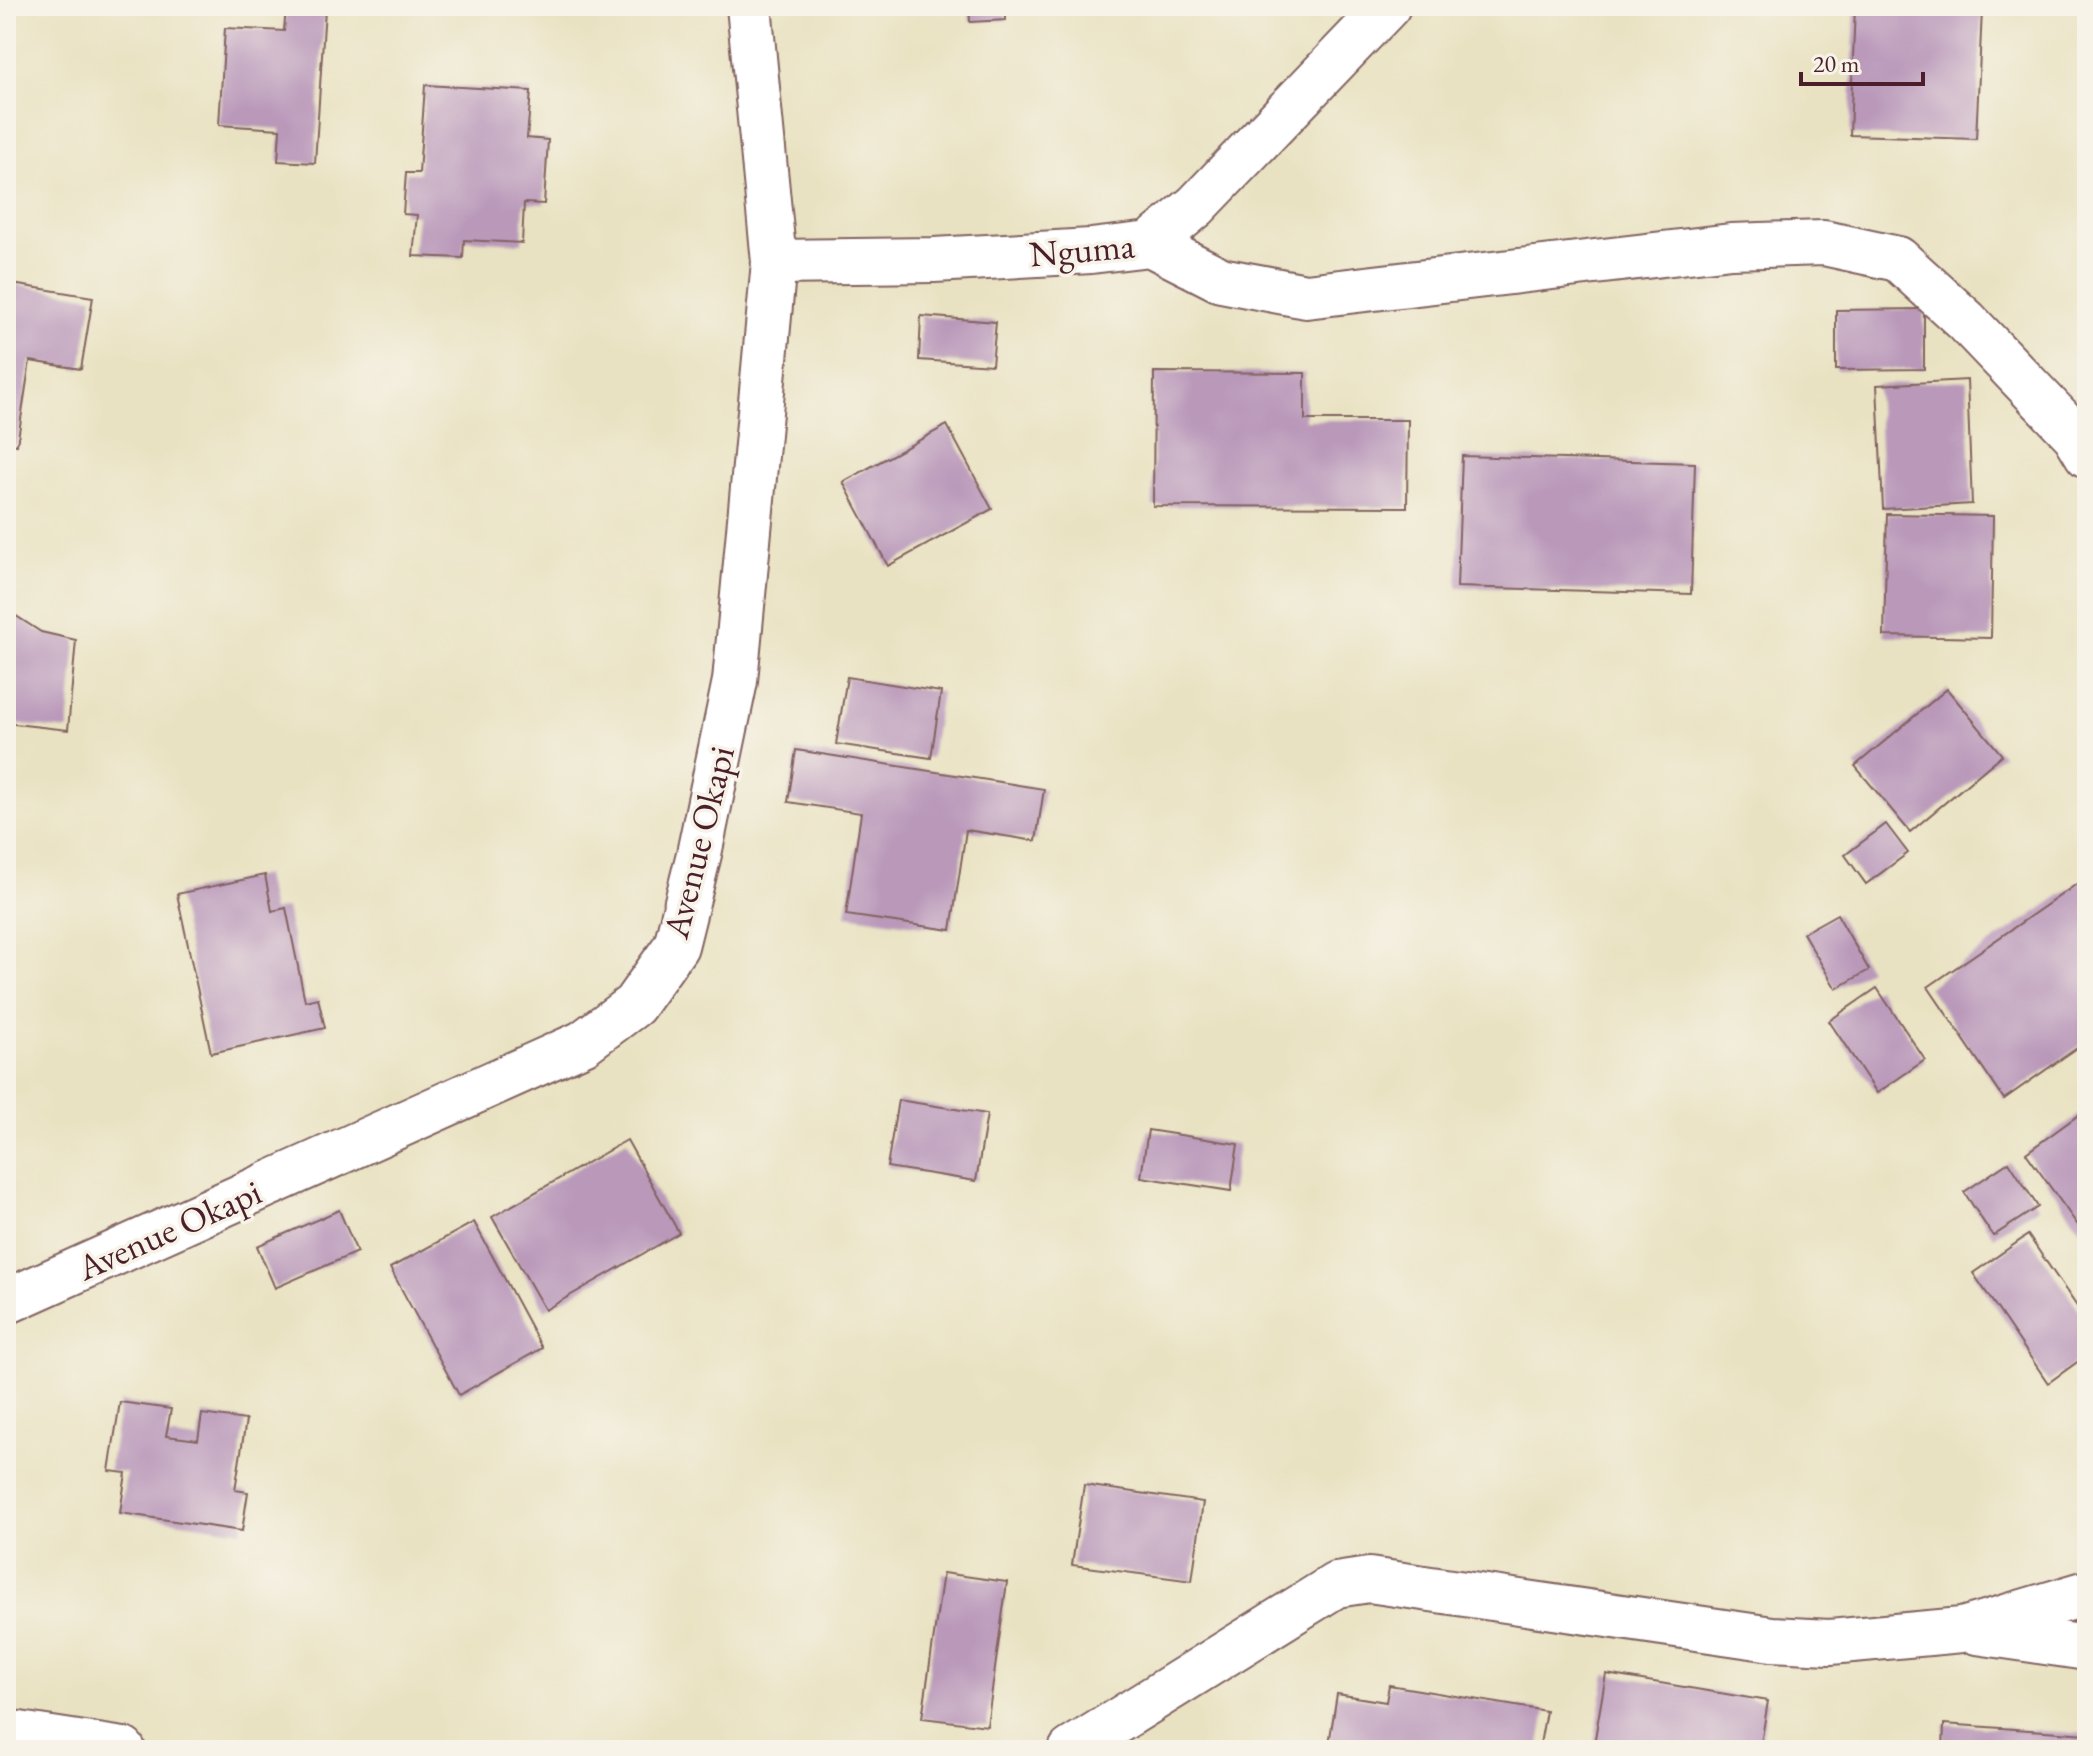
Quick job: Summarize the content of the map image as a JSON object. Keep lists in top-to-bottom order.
{
  "streets": {
    "street": ["Nguma", "Avenue Okapi"]
  },
  "crossings": [
    ["Nguma", "Avenue Okapi"]
  ],
  "scale_bar": "20 m"
}
